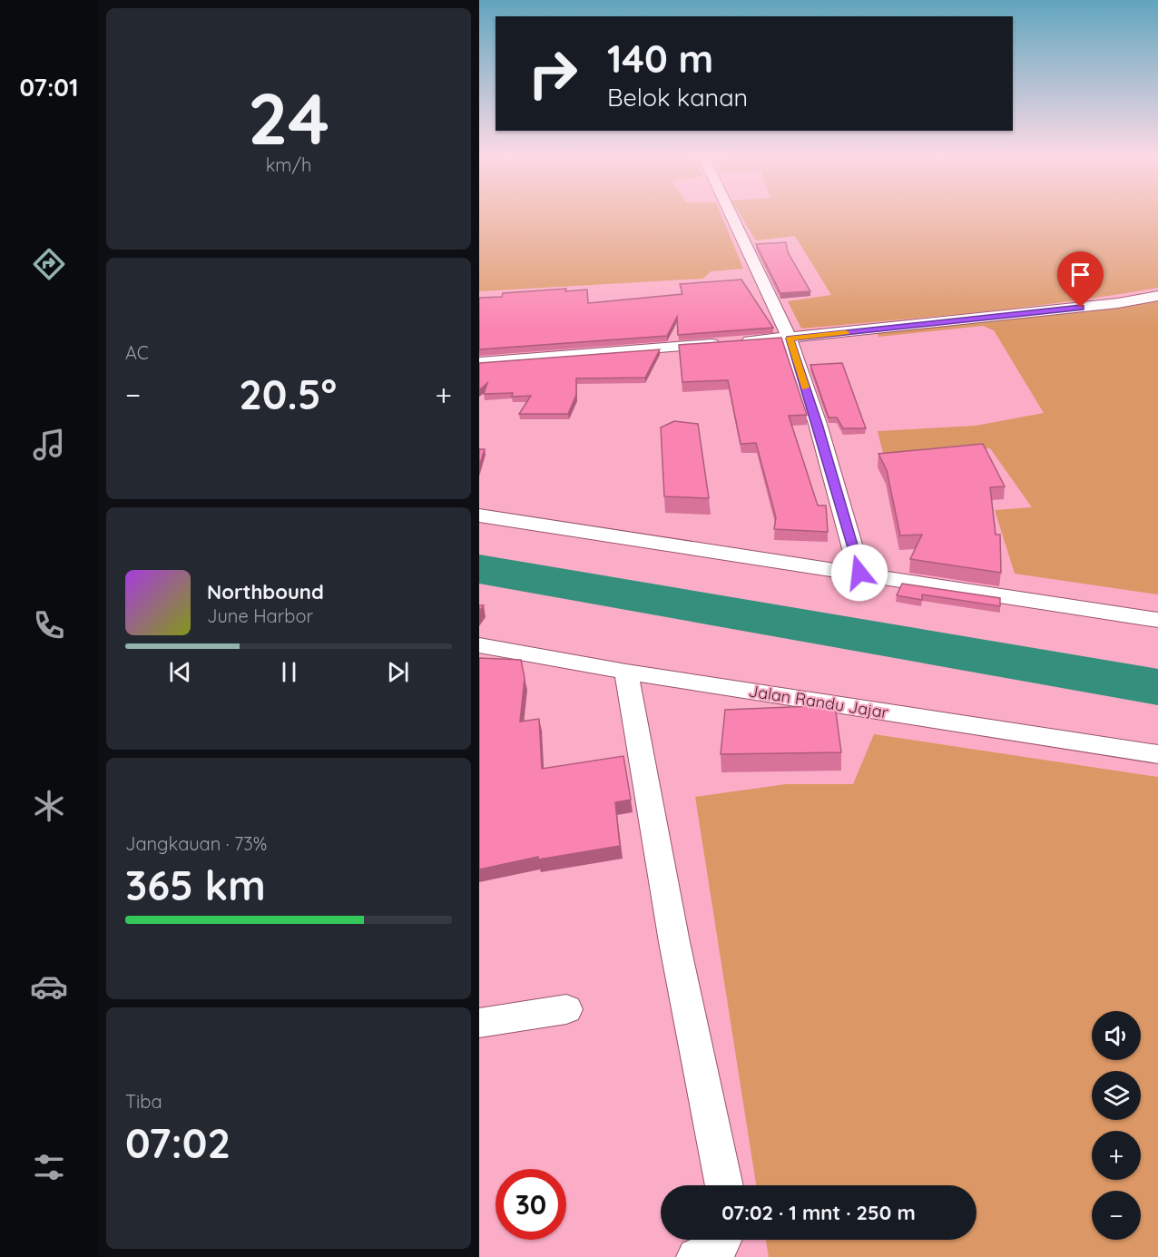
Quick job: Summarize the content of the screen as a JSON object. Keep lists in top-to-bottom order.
{
  "streets": {
    "street": ["Jalan Randu Jajar"]
  },
  "page": {
    "tabs": "07:01",
    "tile": [
      ["24", "km/h"],
      "AC",
      ["Jangkauan · 73%", "365 km"],
      ["Tiba", "07:02"]
    ],
    "turn": ["140 m", "Belok kanan"],
    "heat": ["−", "20.5°", "+"],
    "song": ["Northbound", "June Harbor"],
    "map_buttons": ["+", "−"],
    "limit": "30",
    "trip": "07:02 · 1 mnt · 250 m"
  }
}
